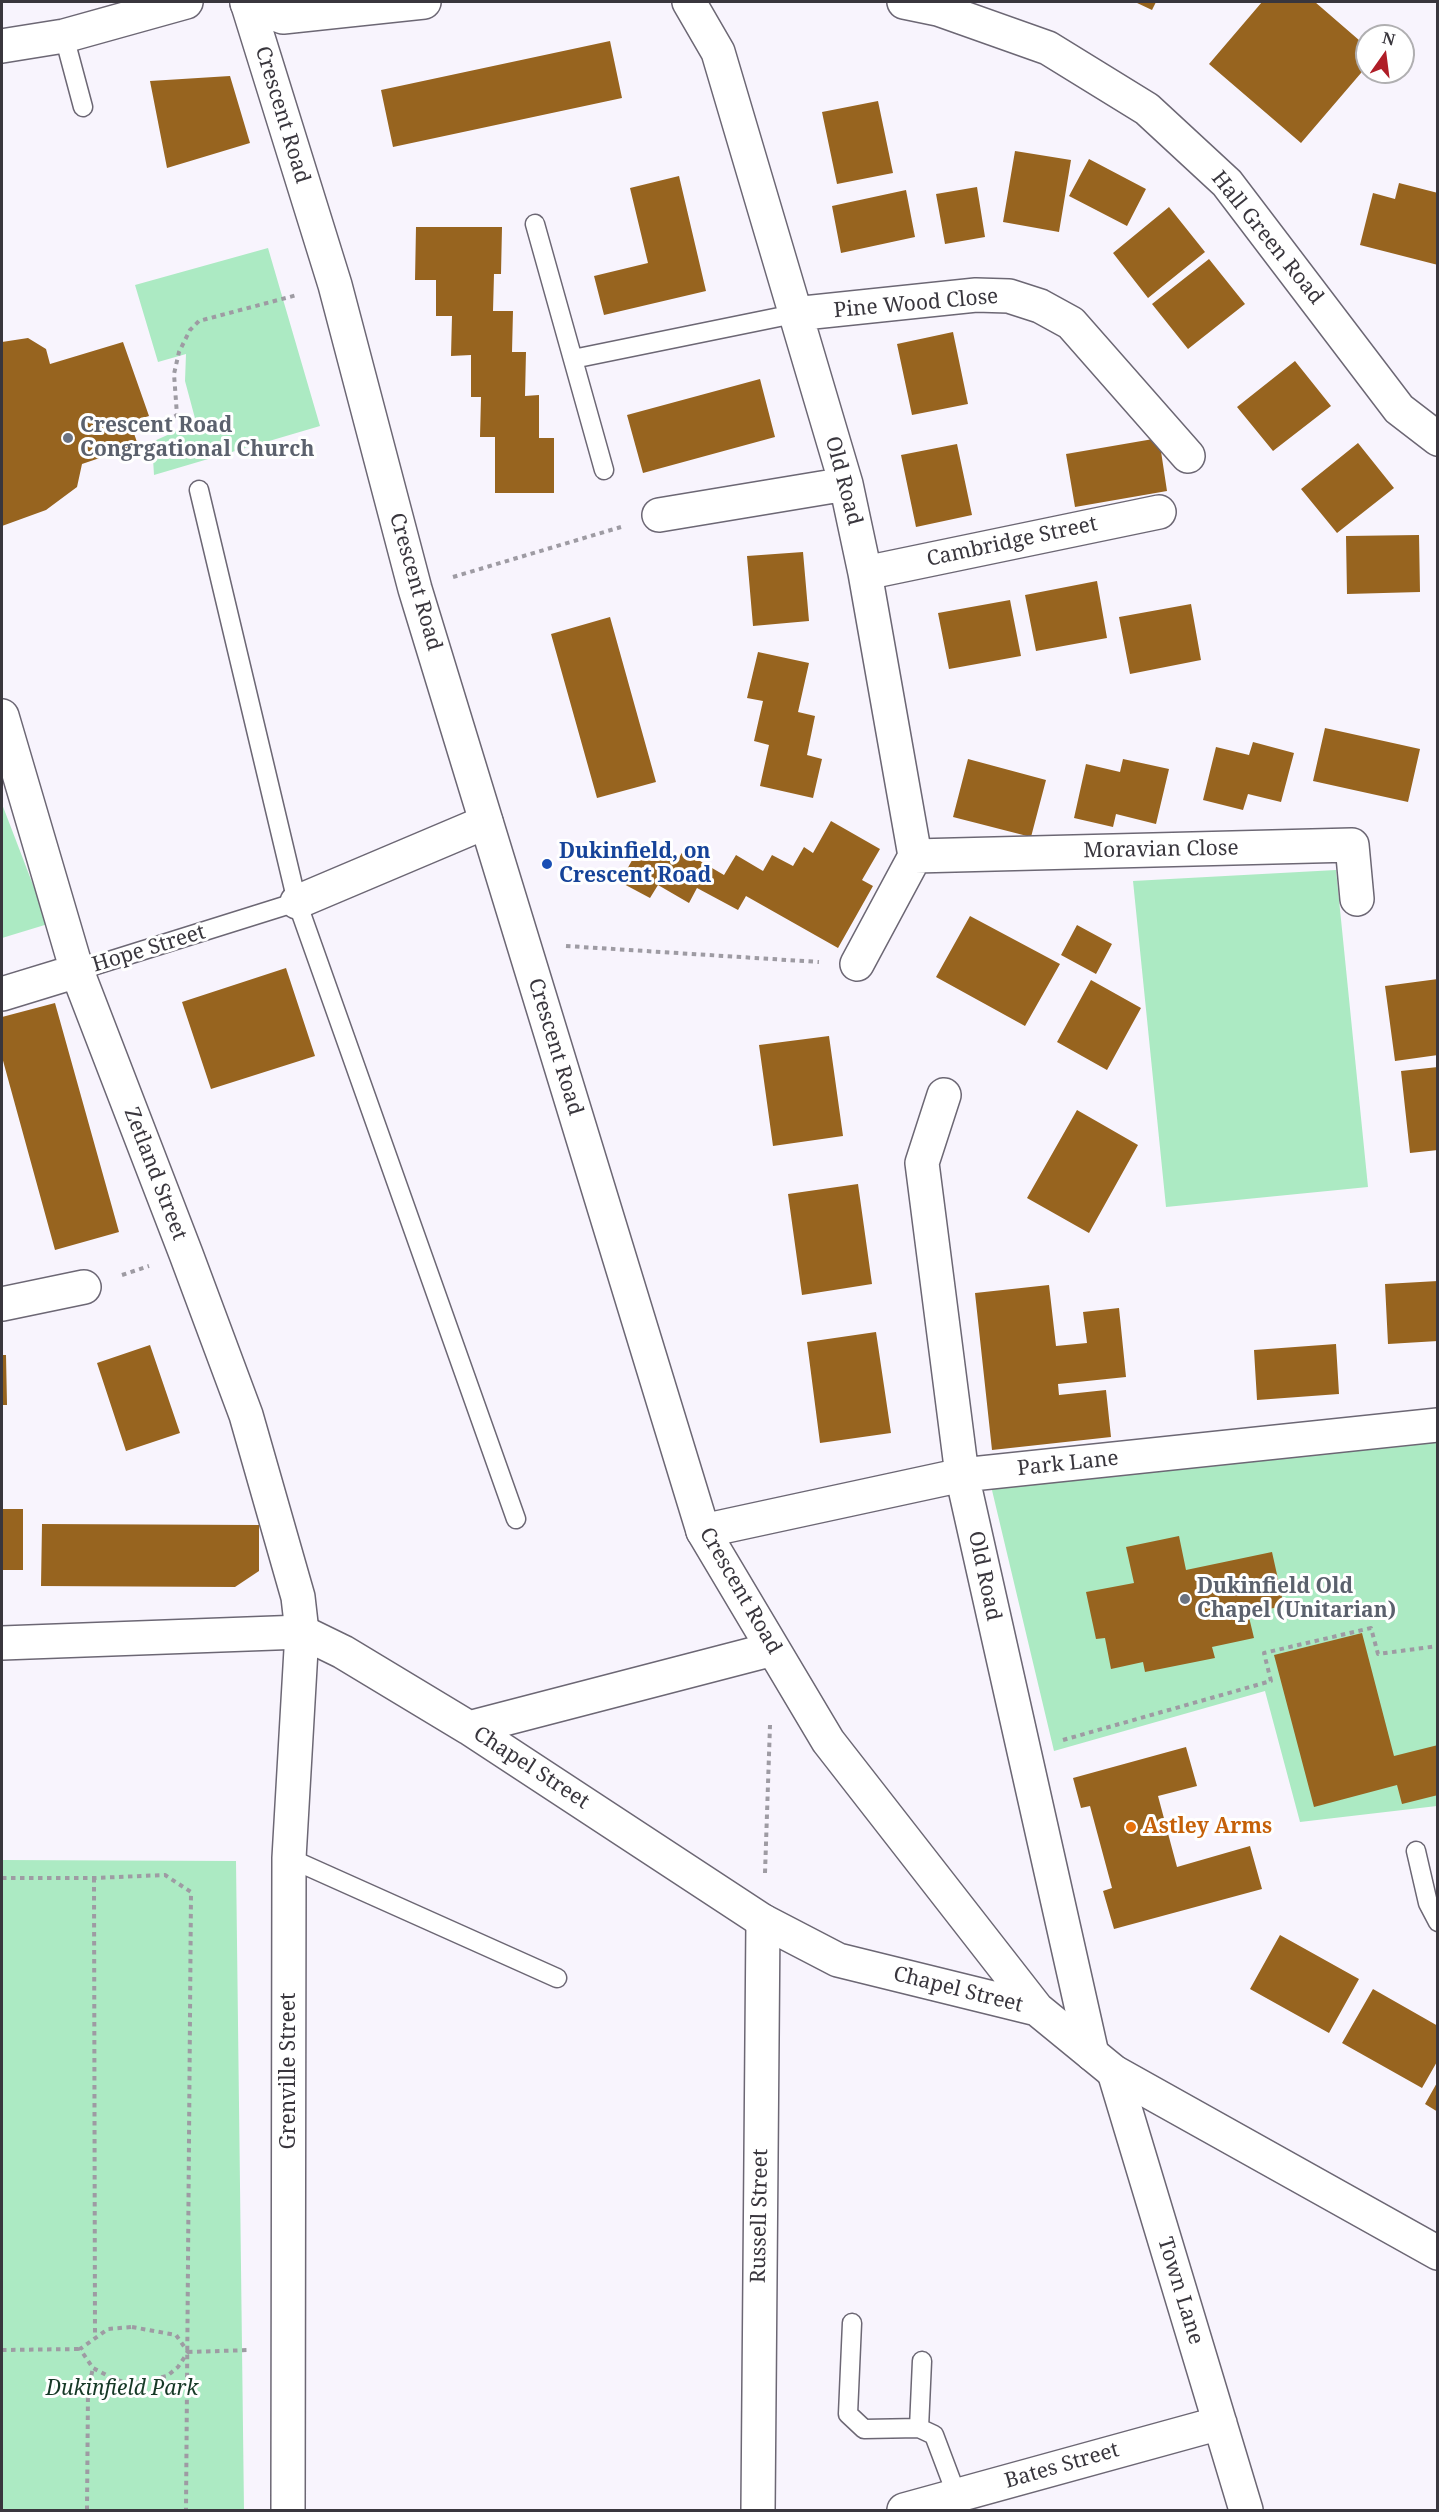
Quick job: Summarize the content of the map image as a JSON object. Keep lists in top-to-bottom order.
{
  "streets": {
    "street": [
      "Crescent Road",
      "Hall Green Road",
      "Pine Wood Close",
      "Old Road",
      "Cambridge Street",
      "Moravian Close",
      "Hope Street",
      "Zetland Street",
      "Park Lane",
      "Chapel Street",
      "Grenville Street",
      "Russell Street",
      "Town Lane",
      "Bates Street"
    ]
  },
  "crossings": [
    ["Crescent Road", "Park Lane"],
    ["Crescent Road", "Chapel Street"],
    ["Pine Wood Close", "Old Road"],
    ["Old Road", "Cambridge Street"],
    ["Old Road", "Moravian Close"],
    ["Old Road", "Park Lane"],
    ["Old Road", "Town Lane"],
    ["Hope Street", "Zetland Street"],
    ["Zetland Street", "Chapel Street"],
    ["Zetland Street", "Grenville Street"],
    ["Chapel Street", "Grenville Street"],
    ["Chapel Street", "Russell Street"],
    ["Town Lane", "Bates Street"]
  ],
  "parks": ["Dukinfield Park"],
  "places": [
    "Crescent Road Congrgational Church",
    "Dukinfield, on Crescent Road",
    "Dukinfield Old Chapel (Unitarian)",
    "Astley Arms"
  ],
  "north": "top"
}
